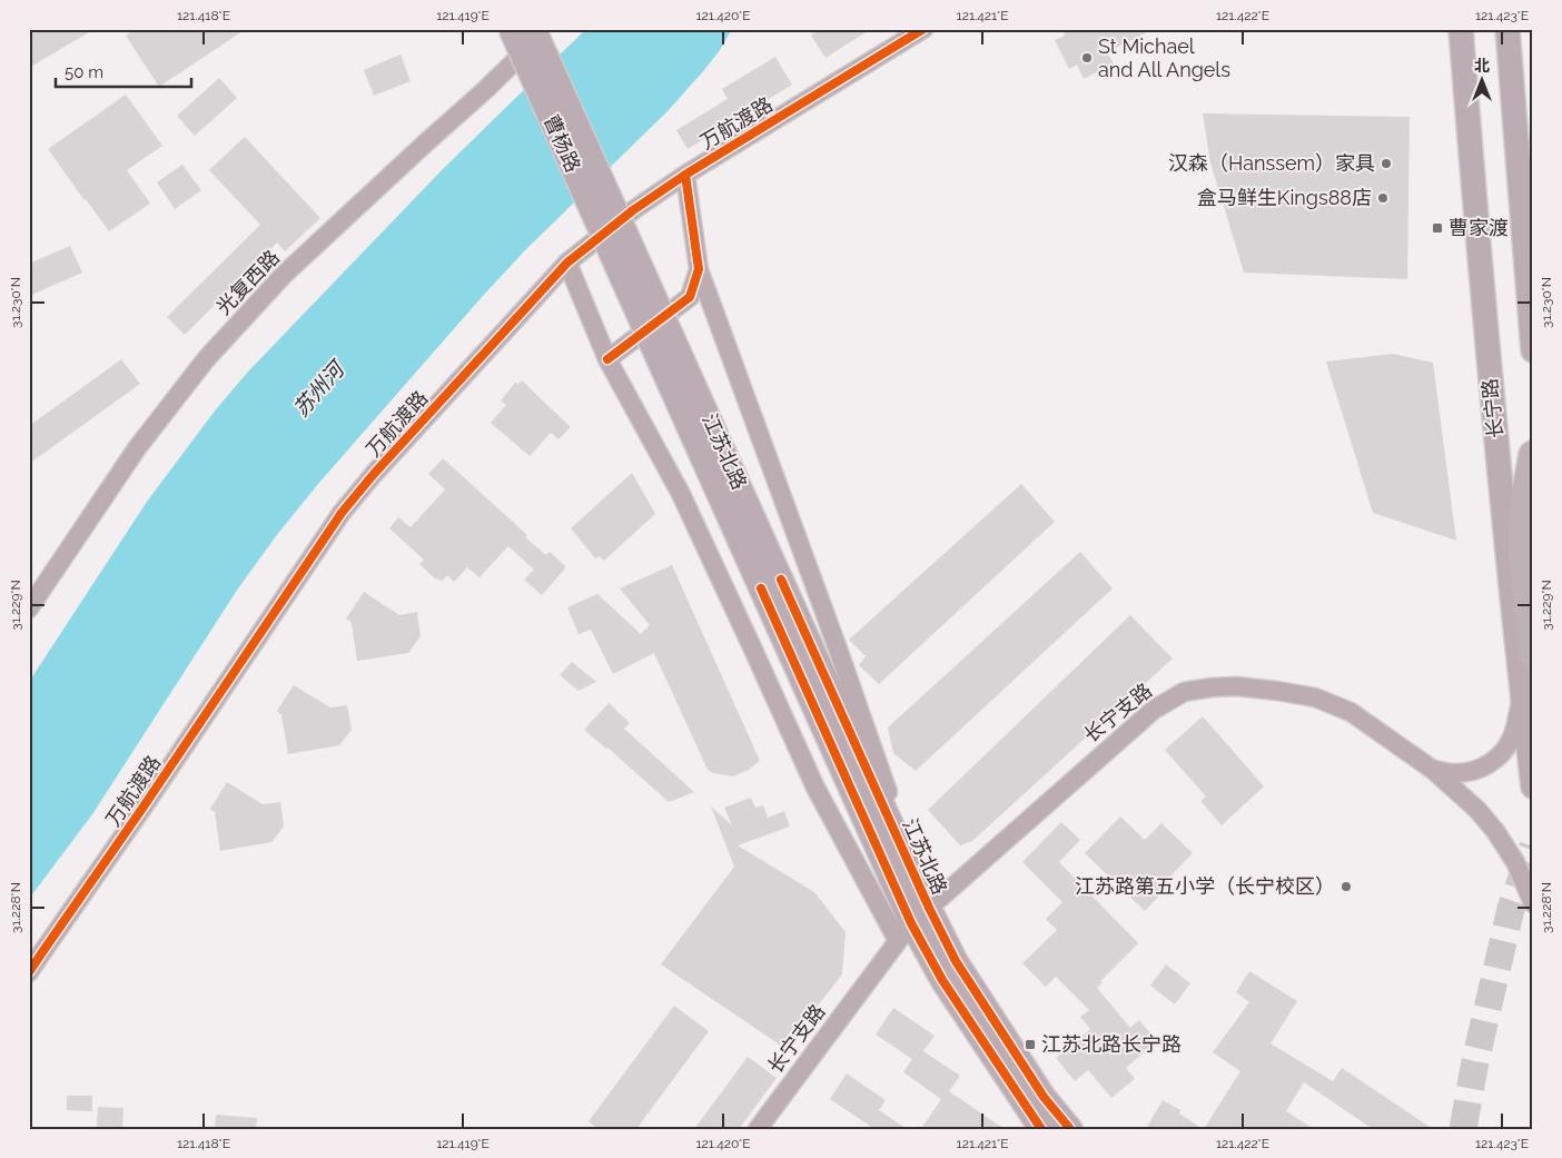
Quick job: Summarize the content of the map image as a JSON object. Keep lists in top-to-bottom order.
{
  "streets": {
    "main road": ["曹杨路", "长宁路", "江苏北路"],
    "street": ["万航渡路", "光复西路", "长宁支路"]
  },
  "crossings": [
    ["曹杨路", "江苏北路"],
    ["江苏北路", "长宁支路"]
  ],
  "water": ["苏州河"],
  "places": {
    "other": [
      "St Michael and All Angels",
      "汉森（Hanssem）家具",
      "盒马鲜生Kings88店",
      "江苏路第五小学（长宁校区）"
    ],
    "transit": ["曹家渡", "江苏北路长宁路"]
  },
  "scale_bar": "50 m",
  "north": "top",
  "coordinates": [
    "121.418°E",
    "121.419°E",
    "121.420°E",
    "121.421°E",
    "121.422°E",
    "121.423°E",
    "31.230°N",
    "31.229°N",
    "31.228°N"
  ]
}
